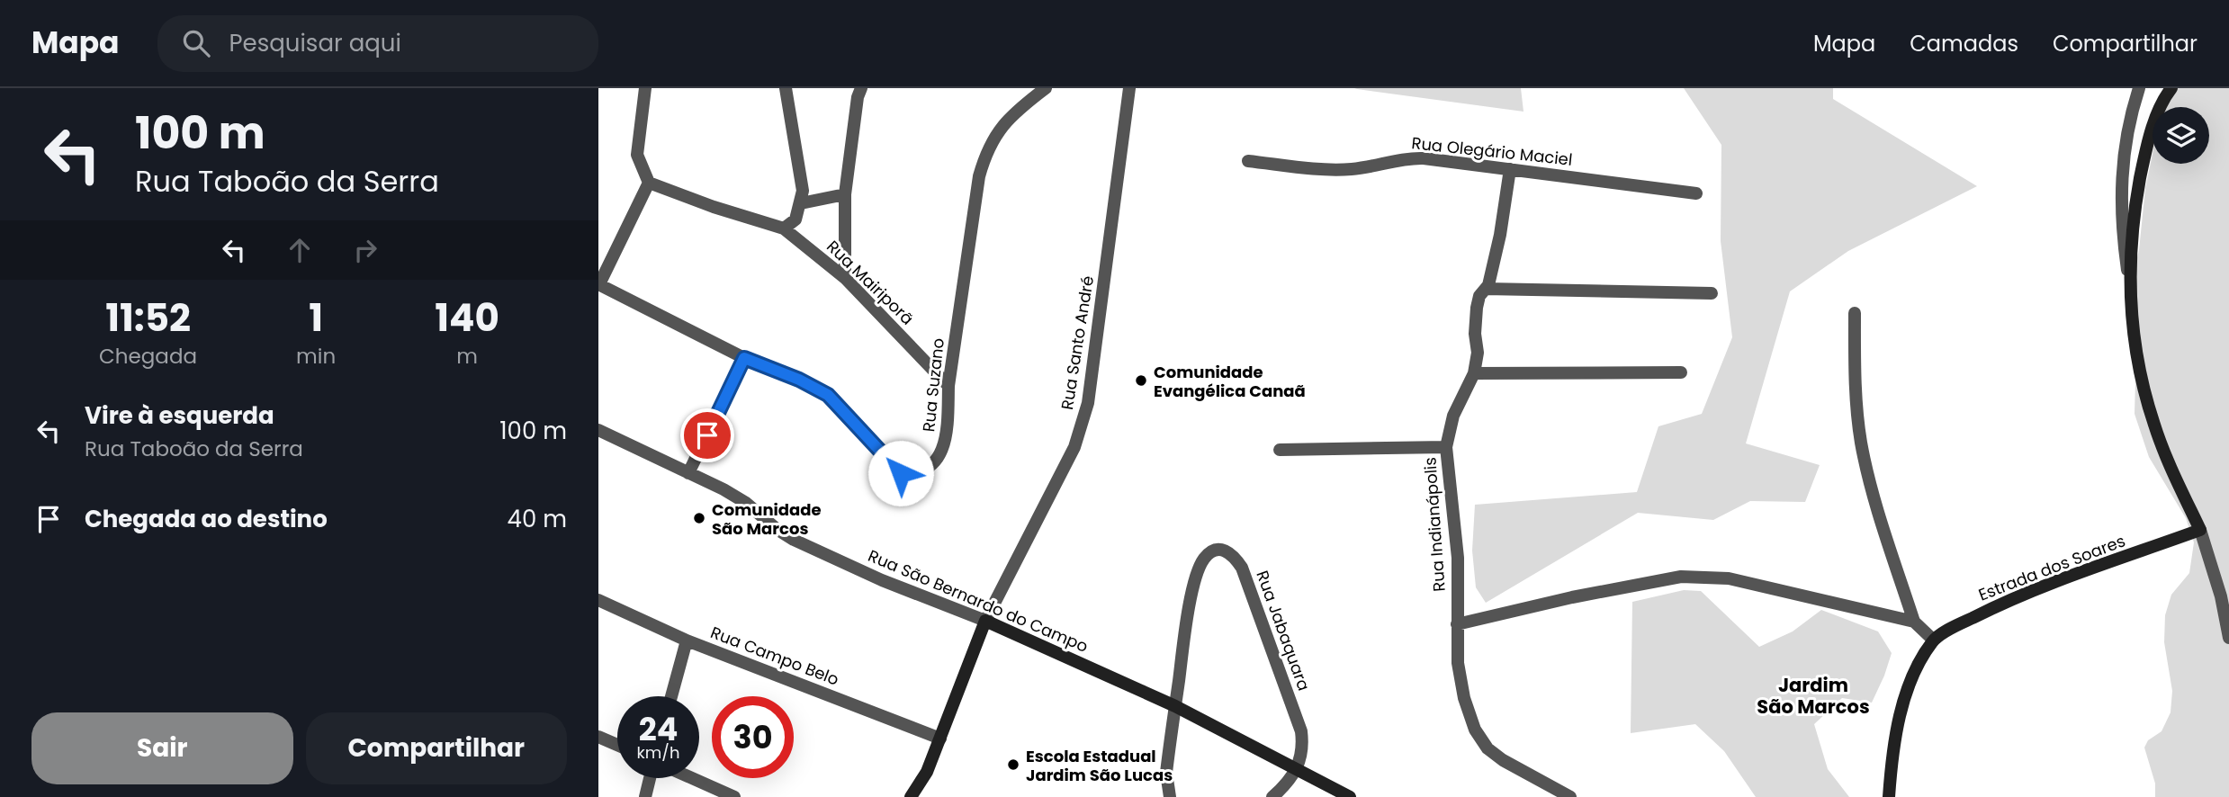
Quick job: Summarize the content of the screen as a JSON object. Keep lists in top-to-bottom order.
{
  "streets": {
    "street": [
      "Rua Olegário Maciel",
      "Rua Mairiporã",
      "Rua Santo André",
      "Rua Suzano",
      "Rua Indianápolis",
      "Estrada dos Soares",
      "Rua São Bernardo do Campo",
      "Rua Jabaquara",
      "Rua Campo Belo"
    ]
  },
  "crossings": [
    ["Rua Olegário Maciel", "Rua Indianápolis"],
    ["Rua Mairiporã", "Rua Suzano"],
    ["Rua Santo André", "Rua São Bernardo do Campo"],
    ["Rua São Bernardo do Campo", "Rua Jabaquara"]
  ],
  "districts": ["Jardim São Marcos"],
  "places": ["Comunidade Evangélica Canaã", "Comunidade São Marcos", "Escola Estadual Jardim São Lucas"],
  "page": {
    "header": "Mapa",
    "search": "Pesquisar aqui",
    "nav": ["Mapa", "Camadas", "Compartilhar"],
    "turn": ["100 m", "Rua Taboão da Serra"],
    "eta": [
      "11:52",
      "Chegada",
      "1",
      "min",
      "140",
      "m"
    ],
    "list": [
      {
        "name": "Vire à esquerda",
        "note": "Rua Taboão da Serra",
        "value": "100 m"
      },
      {
        "name": "Chegada ao destino",
        "value": "40 m"
      }
    ],
    "speed": "24 km/h",
    "limit": "30",
    "buttons": ["Sair", "Compartilhar"]
  }
}
